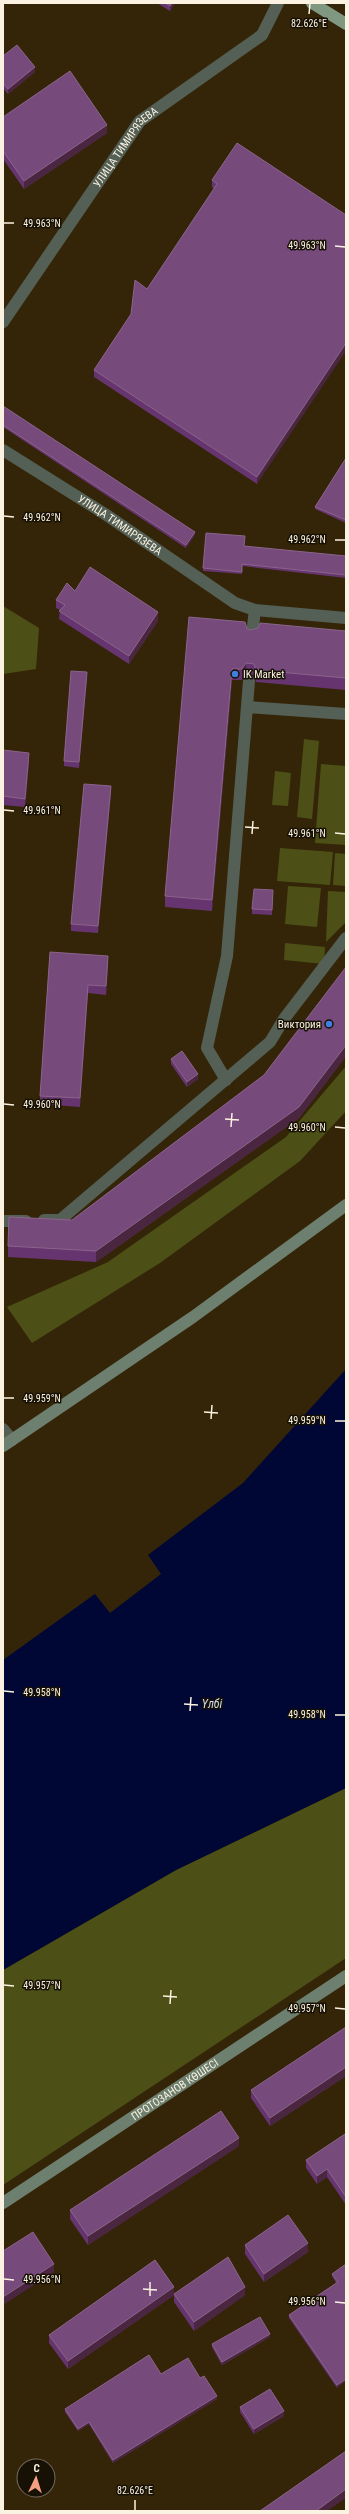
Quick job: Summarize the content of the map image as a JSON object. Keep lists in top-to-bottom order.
{
  "streets": {
    "street": ["УЛИЦА ТИМИРЯЗЕВА", "ПРОТОЗАНОВ КӨШЕСІ"]
  },
  "water": ["Үлбі"],
  "places": ["IK Market", "Виктория"],
  "north": "top",
  "coordinates": [
    "82.626°E",
    "49.963°N",
    "49.962°N",
    "49.961°N",
    "49.960°N",
    "49.959°N",
    "49.958°N",
    "49.957°N",
    "49.956°N"
  ]
}
